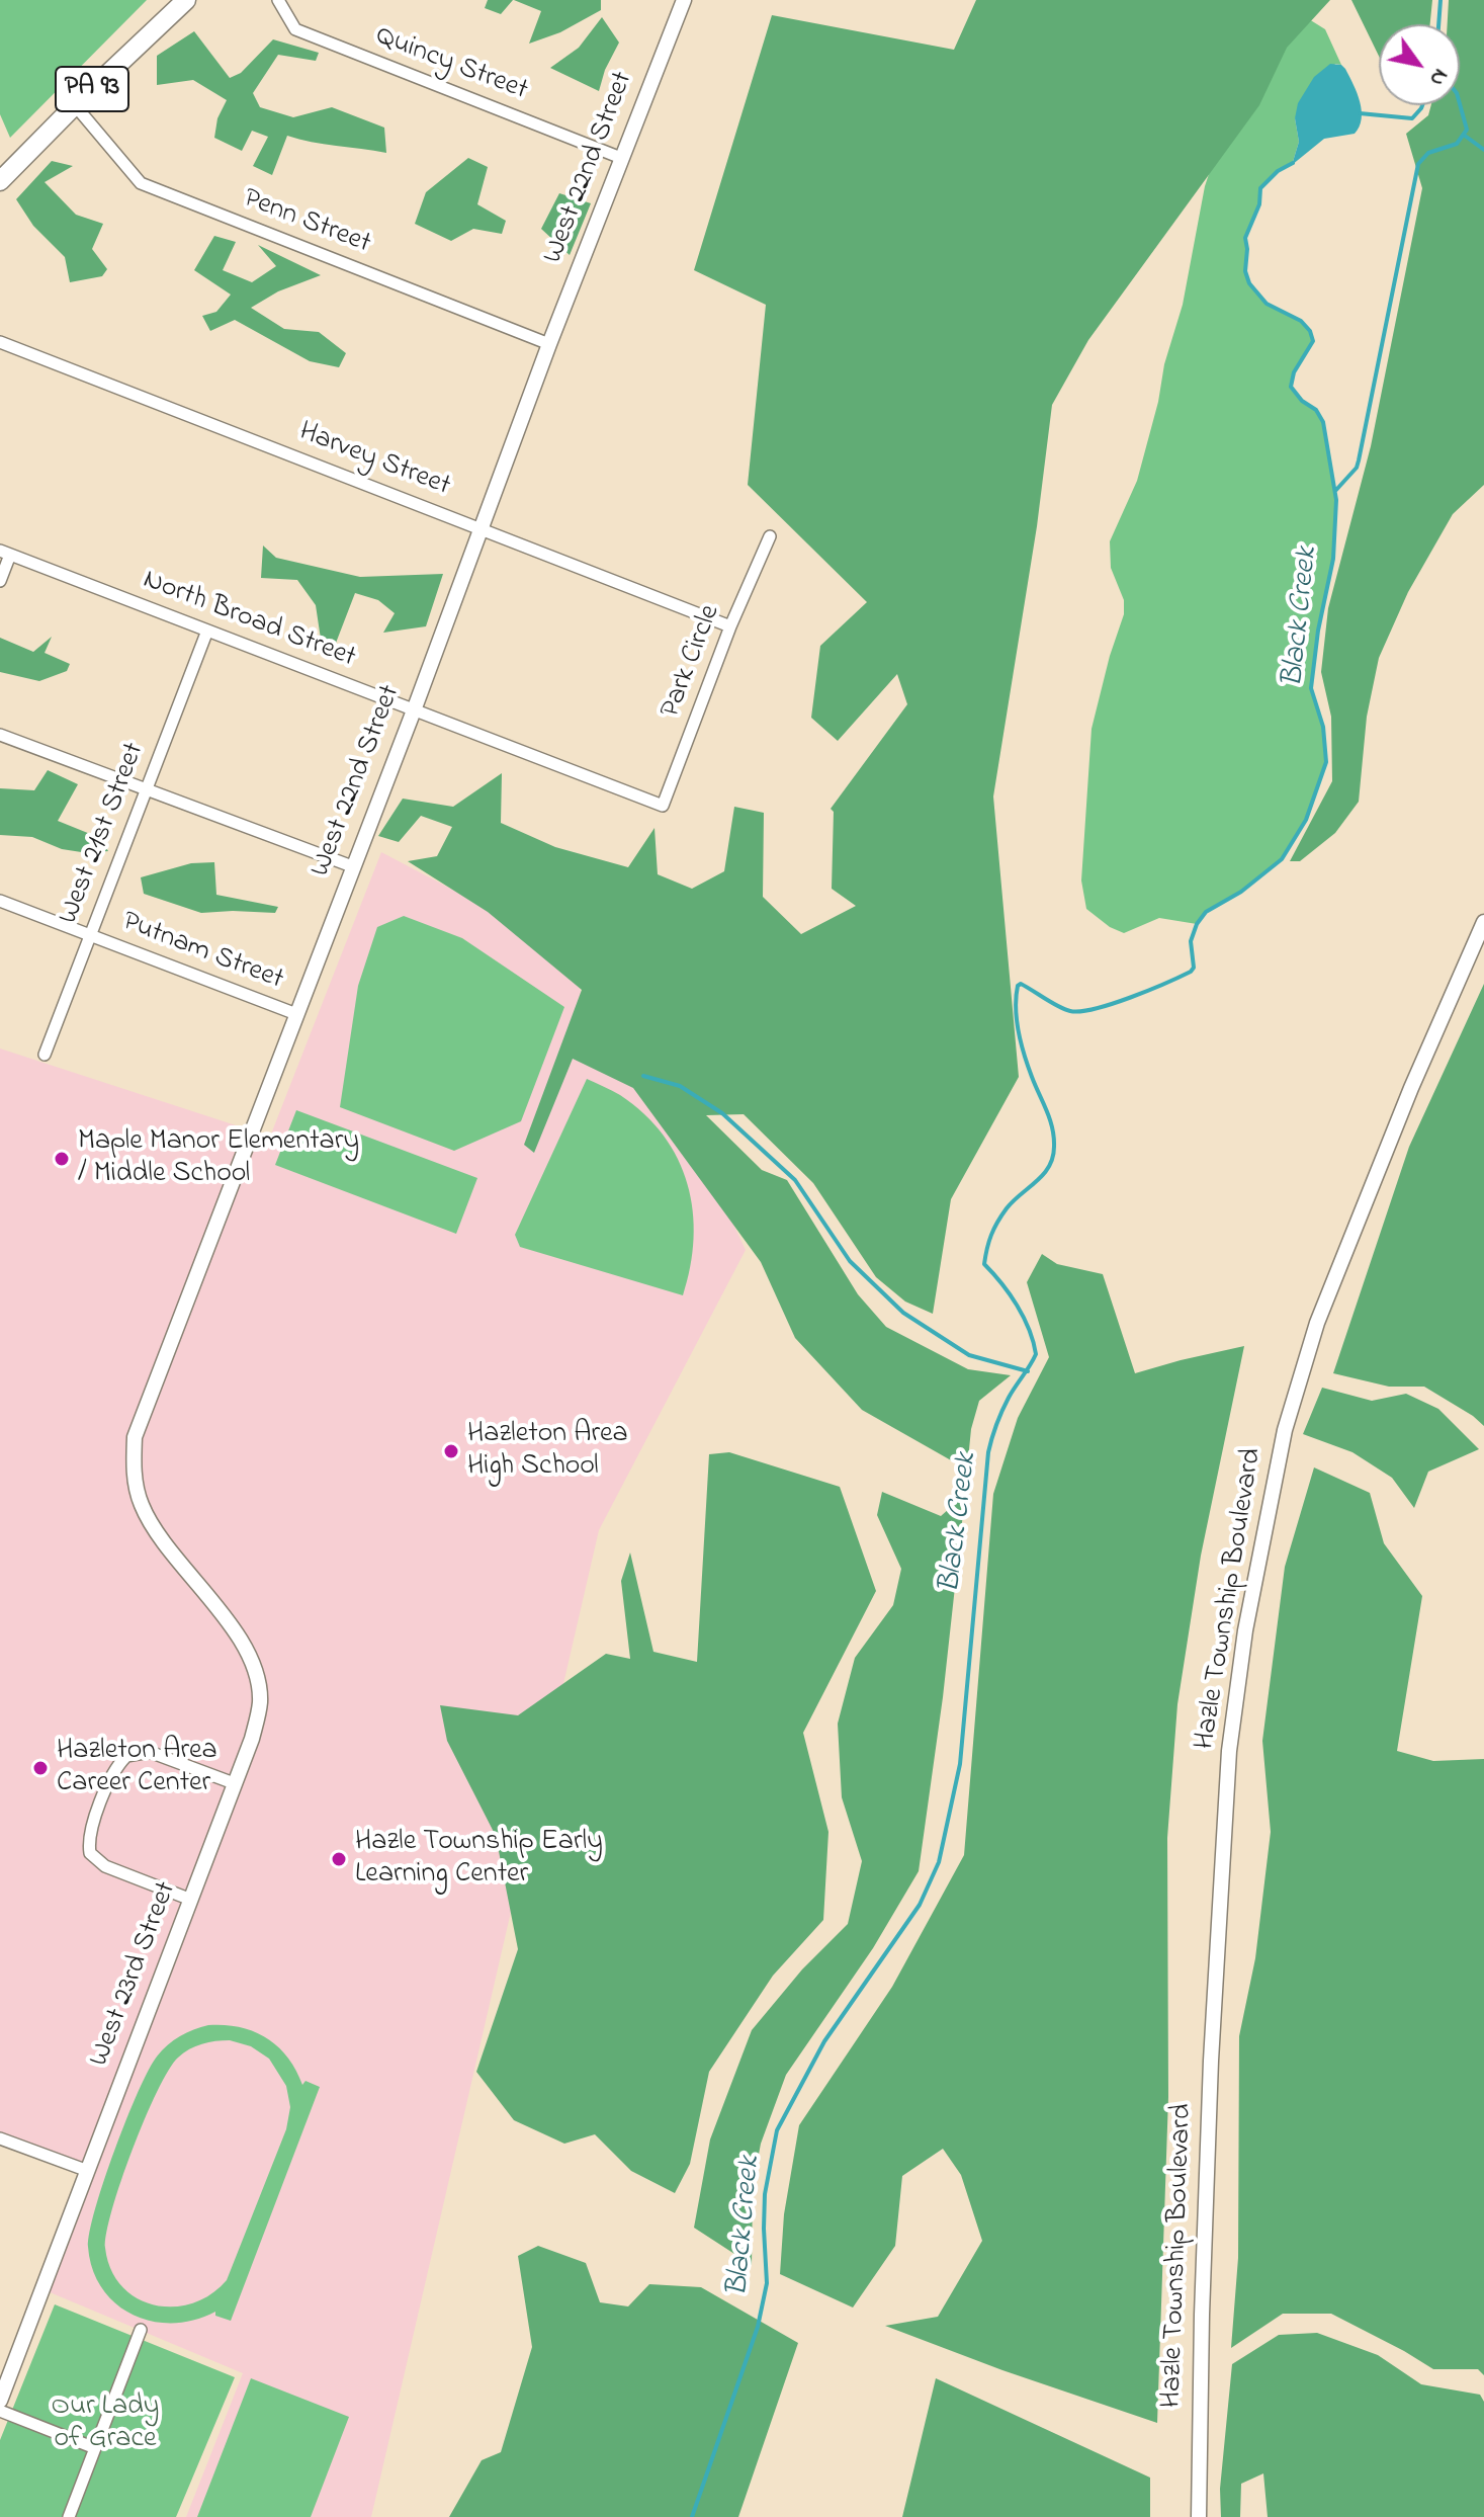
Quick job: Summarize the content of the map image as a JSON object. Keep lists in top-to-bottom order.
{
  "streets": {
    "highway": ["PA 93"],
    "street": [
      "Quincy Street",
      "West 22nd Street",
      "Penn Street",
      "Harvey Street",
      "North Broad Street",
      "Park Circle",
      "West 21st Street",
      "Putnam Street",
      "Hazle Township Boulevard",
      "West 23rd Street"
    ]
  },
  "crossings": [
    ["Quincy Street", "West 22nd Street"],
    ["PA 93", "Penn Street"],
    ["West 22nd Street", "Penn Street"],
    ["West 22nd Street", "Harvey Street"],
    ["West 22nd Street", "North Broad Street"],
    ["West 22nd Street", "Putnam Street"],
    ["West 22nd Street", "West 23rd Street"],
    ["Harvey Street", "Park Circle"],
    ["North Broad Street", "Park Circle"],
    ["North Broad Street", "West 21st Street"],
    ["West 21st Street", "Putnam Street"]
  ],
  "water": ["Black Creek"],
  "parks": ["Our Lady of Grace"],
  "places": [
    "Maple Manor Elementary / Middle School",
    "Hazleton Area High School",
    "Hazleton Area Career Center",
    "Hazle Township Early Learning Center"
  ],
  "north": "bottom right"
}
